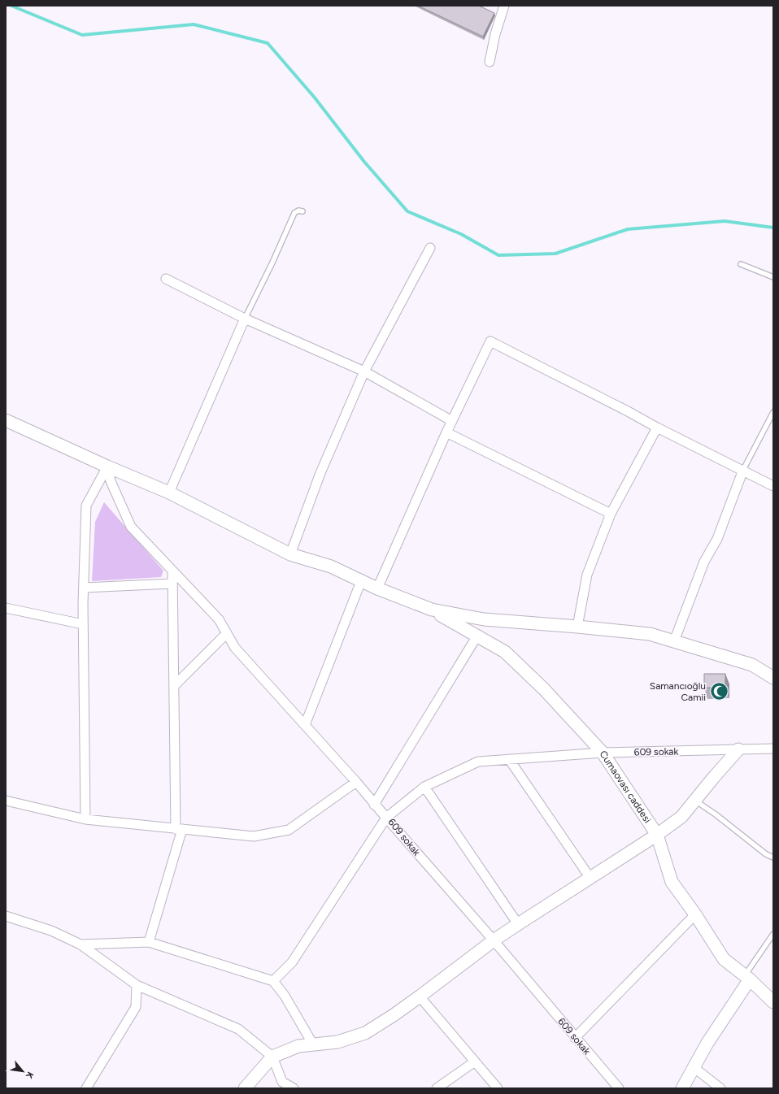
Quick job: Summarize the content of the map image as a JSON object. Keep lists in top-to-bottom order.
{
  "streets": {
    "main road": ["Cumaovası caddesi"],
    "street": ["609 sokak"]
  },
  "crossings": [
    ["609 sokak", "Cumaovası caddesi"]
  ],
  "places": {
    "mosque": ["Samancıoğlu Camii"]
  },
  "north": "bottom right"
}
